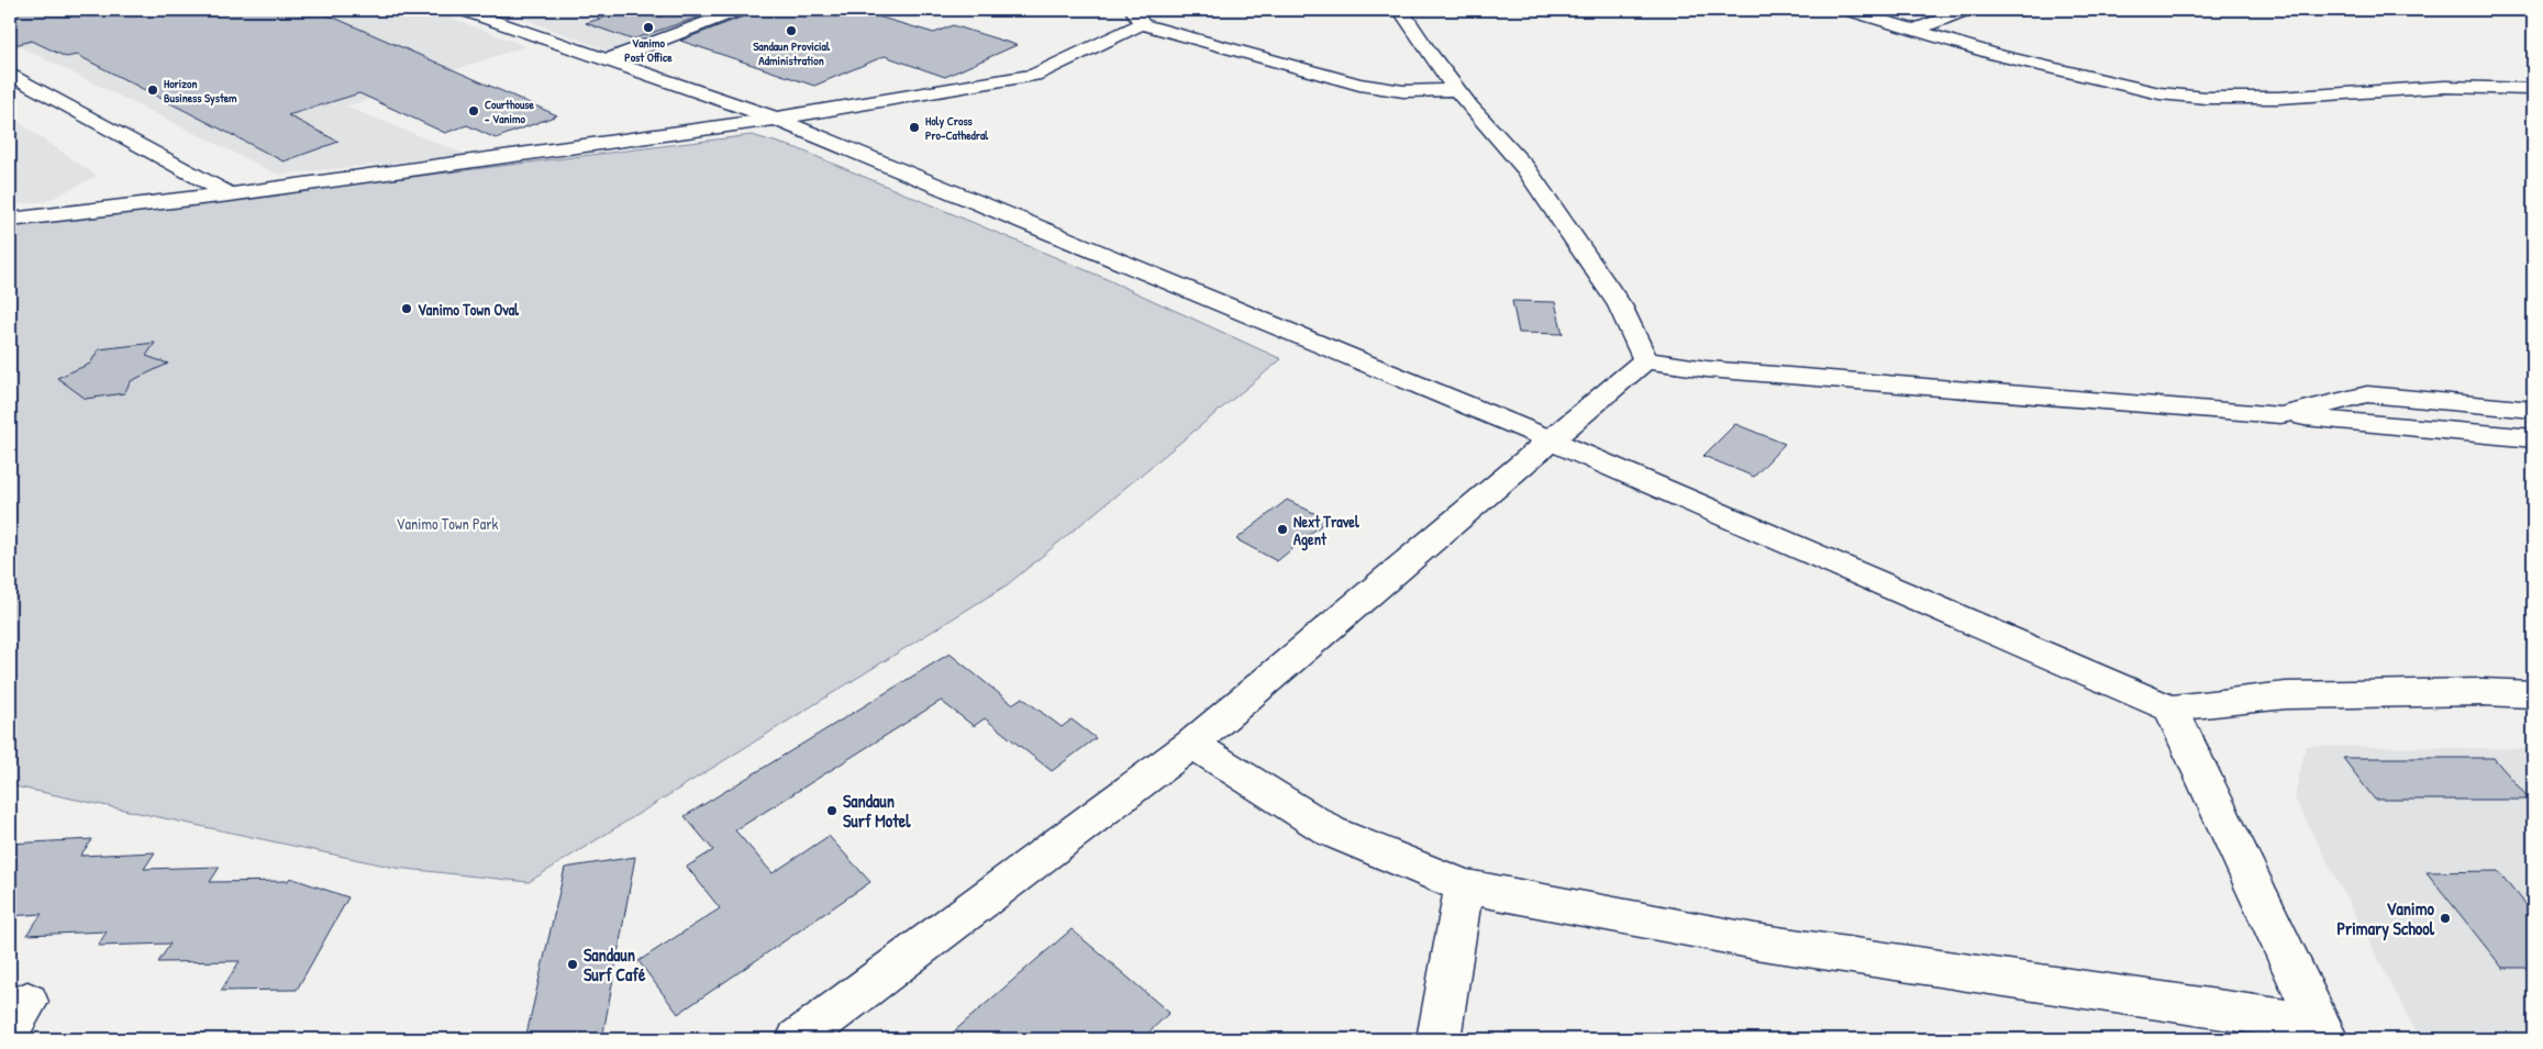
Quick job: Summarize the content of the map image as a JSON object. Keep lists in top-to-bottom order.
{
  "parks": ["Vanimo Town Park"],
  "places": [
    "Vanimo Post Office",
    "Sandaun Provicial Administration",
    "Horizon Business System",
    "Courthouse - Vanimo",
    "Holy Cross Pro-Cathedral",
    "Vanimo Town Oval",
    "Next Travel Agent",
    "Sandaun Surf Motel",
    "Vanimo Primary School",
    "Sandaun Surf Café"
  ]
}
